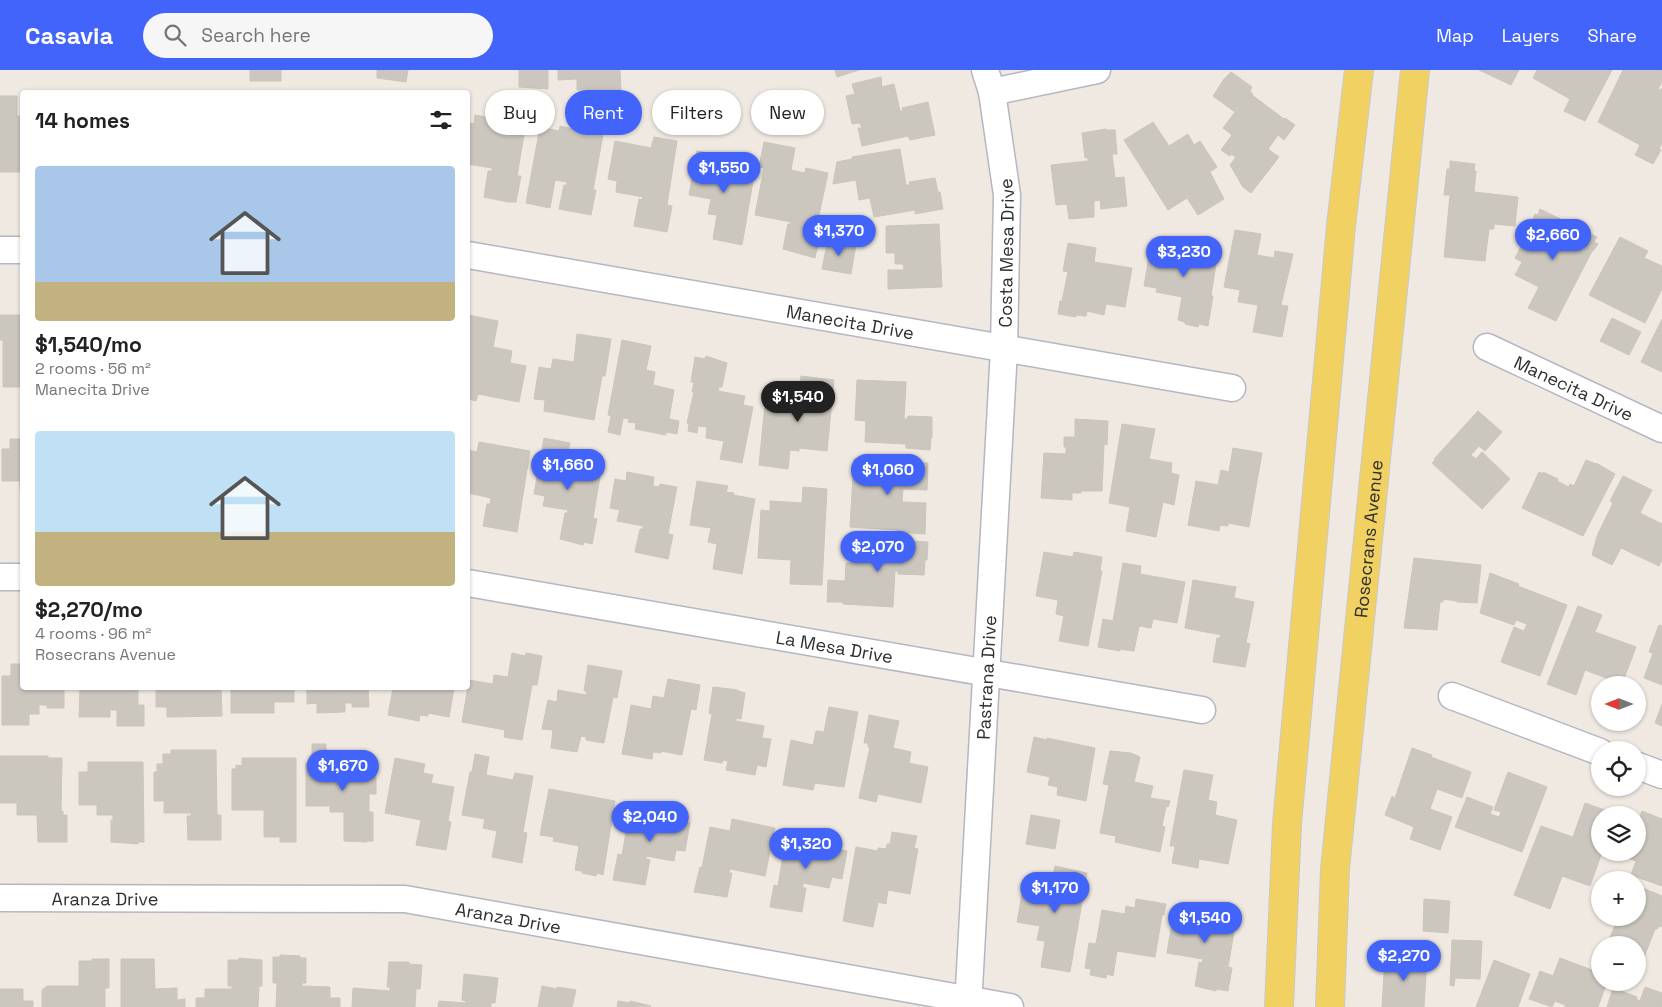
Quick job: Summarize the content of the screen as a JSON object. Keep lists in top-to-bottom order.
{
  "streets": {
    "main road": ["Rosecrans Avenue"],
    "street": [
      "Costa Mesa Drive",
      "Manecita Drive",
      "La Mesa Drive",
      "Pastrana Drive",
      "Aranza Drive"
    ]
  },
  "crossings": [
    ["Costa Mesa Drive", "Manecita Drive"],
    ["Costa Mesa Drive", "Pastrana Drive"],
    ["Manecita Drive", "Pastrana Drive"],
    ["La Mesa Drive", "Pastrana Drive"],
    ["Pastrana Drive", "Aranza Drive"]
  ],
  "north": "left",
  "page": {
    "header": "Casavia",
    "search": "Search here",
    "nav": ["Map", "Layers", "Share"],
    "chip": [
      "Buy",
      "Rent",
      "Filters",
      "New"
    ],
    "heading": "14 homes",
    "list": [
      {
        "name": "$1,540/mo",
        "note": "2 rooms · 56 m² · Manecita Drive"
      },
      {
        "name": "$2,270/mo",
        "note": "4 rooms · 96 m² · Rosecrans Avenue"
      }
    ],
    "price": [
      "$1,550",
      "$1,370",
      "$2,660",
      "$3,230",
      "$1,540",
      "$1,660",
      "$1,060",
      "$2,070",
      "$1,670",
      "$2,040",
      "$1,320",
      "$1,170",
      "$1,540",
      "$2,270"
    ],
    "map_buttons": ["+", "−"]
  }
}
